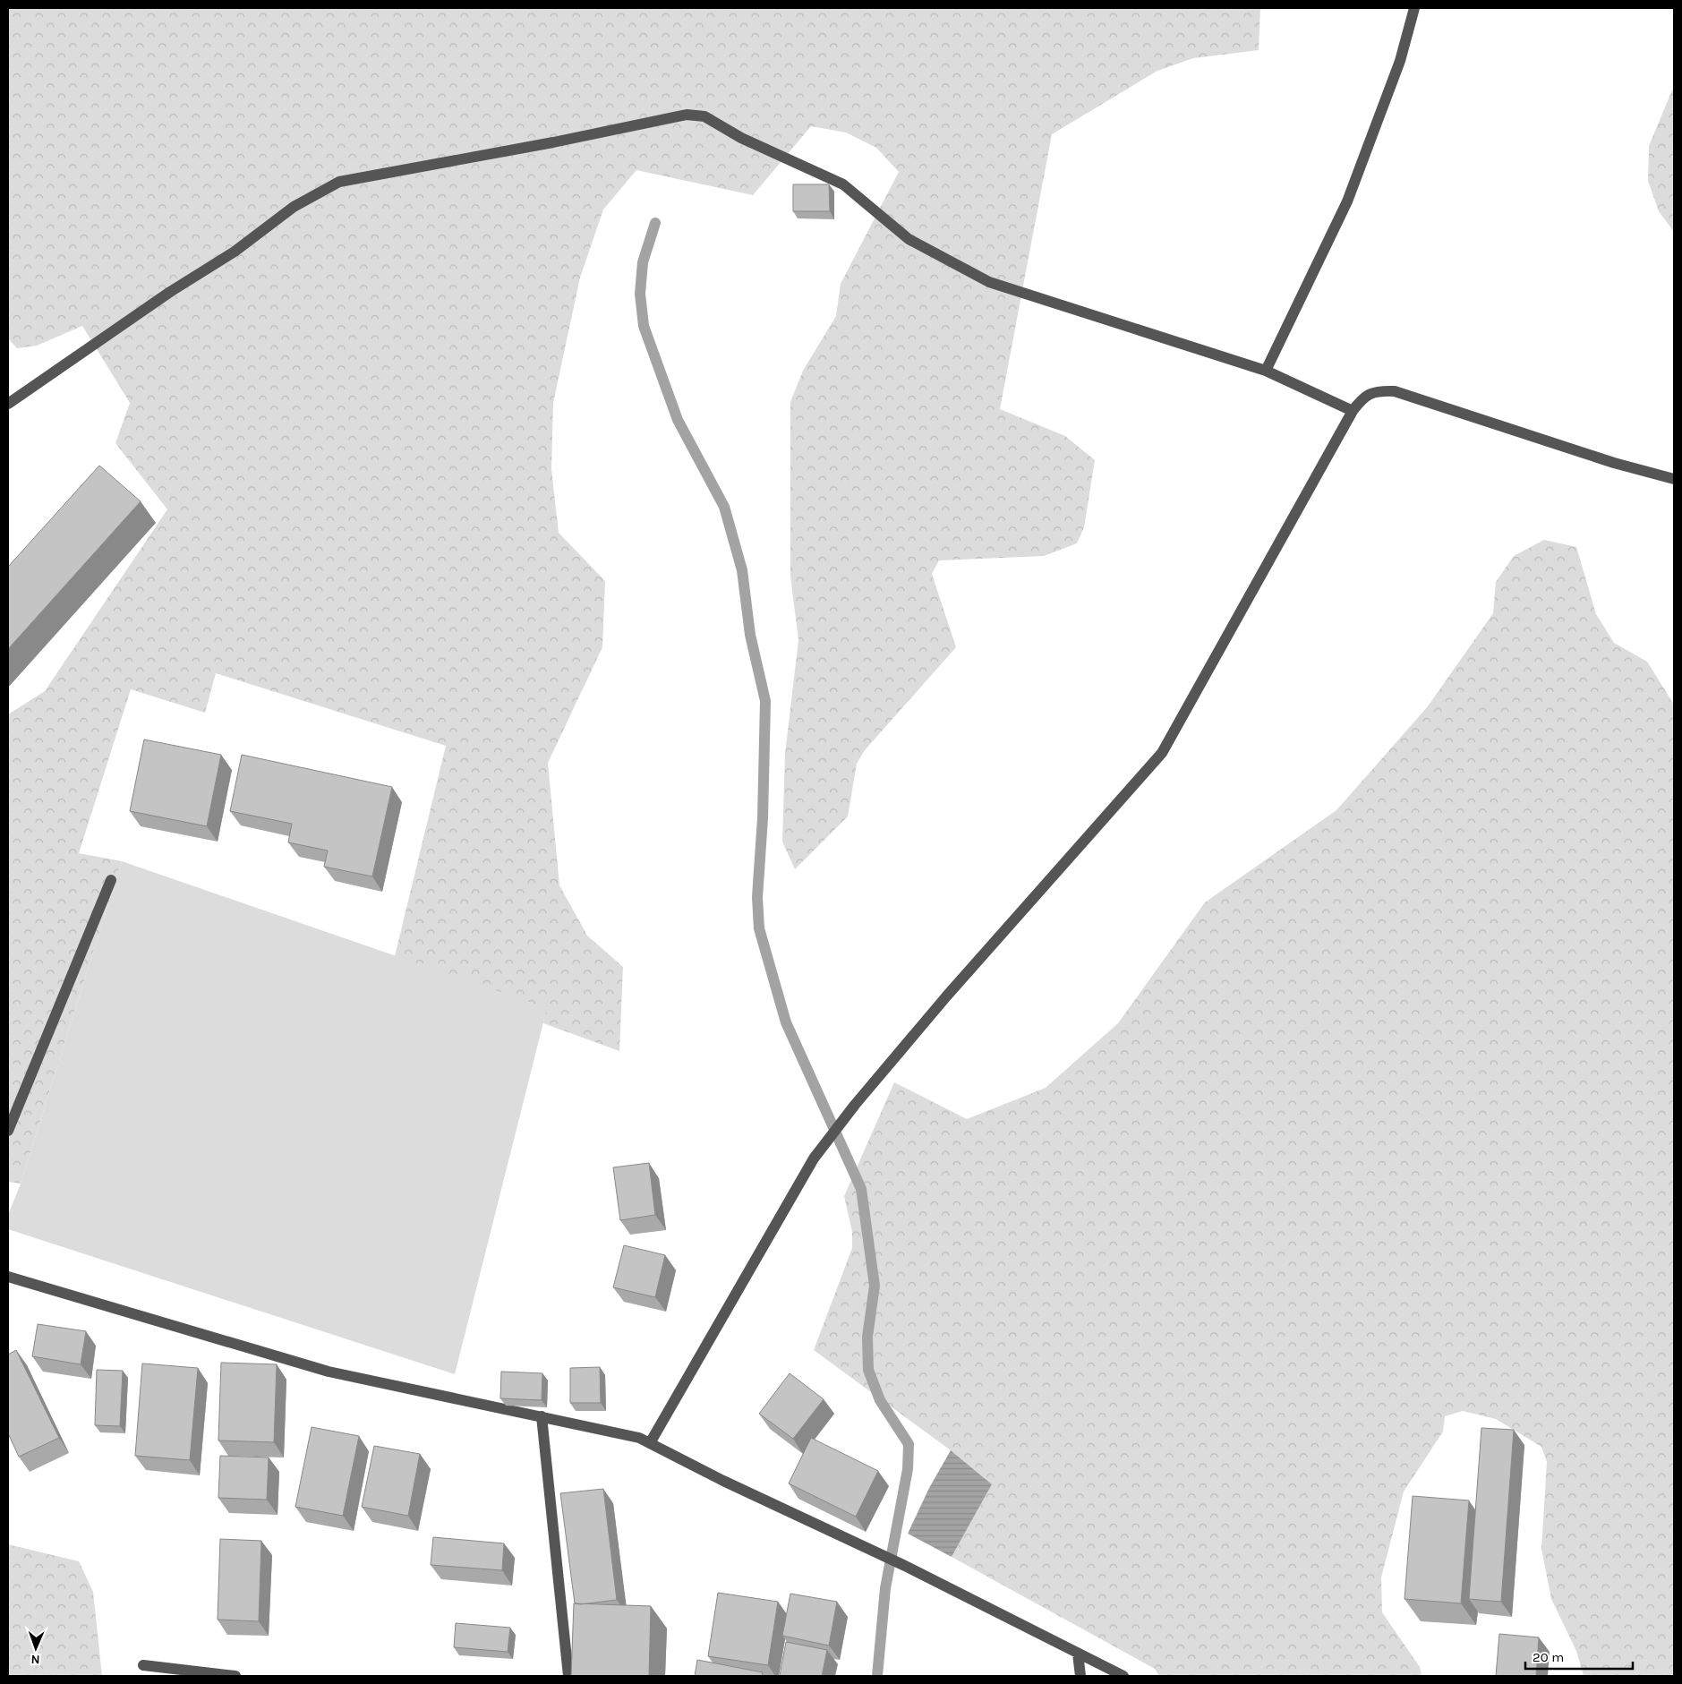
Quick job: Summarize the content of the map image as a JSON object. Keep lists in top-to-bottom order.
{
  "scale_bar": "20 m",
  "north": "bottom"
}
